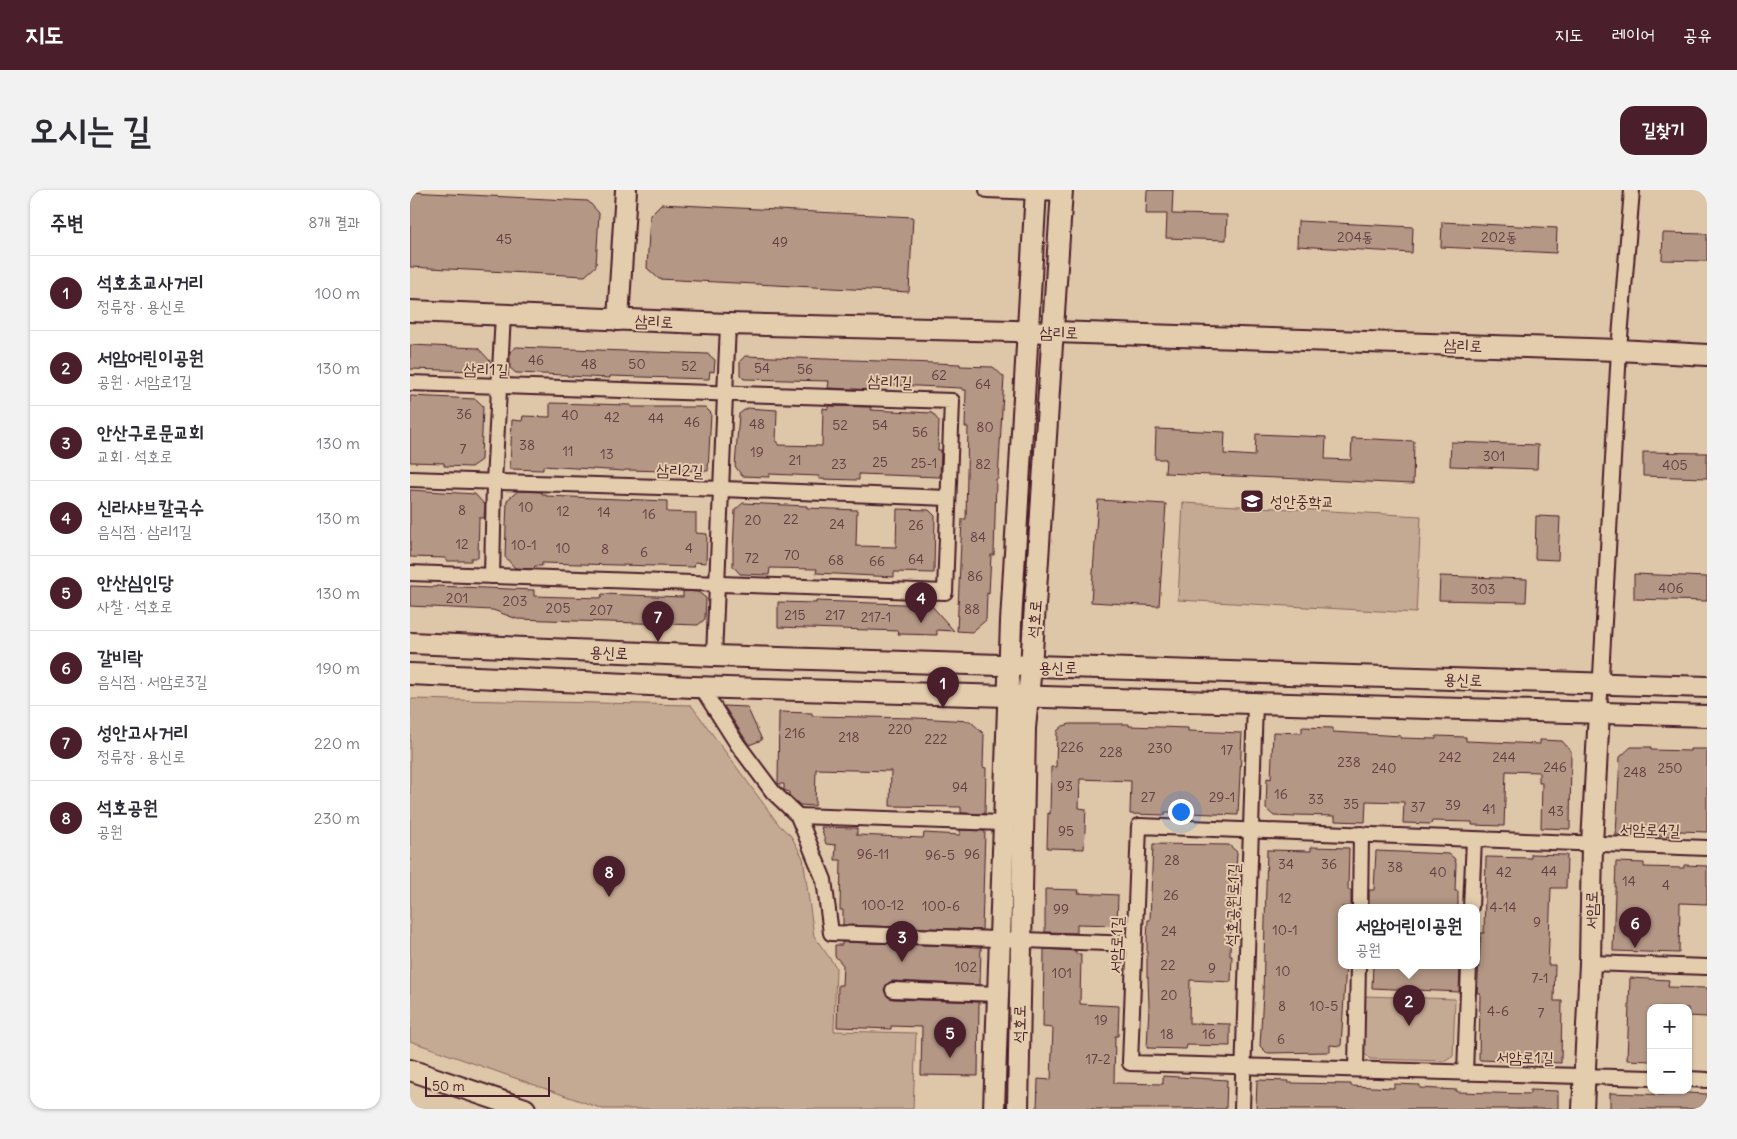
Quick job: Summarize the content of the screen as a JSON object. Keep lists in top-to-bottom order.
{
  "streets": {
    "main road": [
      "삼리로",
      "석호로",
      "용신로",
      "서암로"
    ],
    "street": [
      "삼리1길",
      "삼리2길",
      "서암로4길",
      "석호공원로1길",
      "서암로1길"
    ]
  },
  "crossings": [
    ["삼리로", "석호로"],
    ["삼리1길", "삼리2길"],
    ["석호로", "용신로"],
    ["용신로", "석호공원로1길"],
    ["용신로", "서암로"],
    ["서암로4길", "서암로"],
    ["서암로4길", "서암로1길"],
    ["석호공원로1길", "서암로1길"],
    ["서암로", "서암로1길"]
  ],
  "places": {
    "school or university": ["성안중학교"]
  },
  "house_numbers": [
    "204동",
    "202동",
    "45",
    "49",
    "46",
    "48",
    "50",
    "52",
    "54",
    "56",
    "62",
    "64",
    "36",
    "40",
    "42",
    "44",
    "46",
    "48",
    "52",
    "54",
    "80",
    "56",
    "38",
    "7",
    "11",
    "19",
    "13",
    "301",
    "21",
    "25",
    "25-1",
    "23",
    "82",
    "405",
    "10",
    "8",
    "12",
    "14",
    "16",
    "22",
    "20",
    "24",
    "26",
    "84",
    "12",
    "10-1",
    "10",
    "4",
    "8",
    "6",
    "70",
    "72",
    "64",
    "68",
    "66",
    "86",
    "406",
    "303",
    "201",
    "203",
    "205",
    "88",
    "207",
    "215",
    "217",
    "217-1",
    "220",
    "216",
    "218",
    "222",
    "226",
    "230",
    "17",
    "228",
    "242",
    "244",
    "238",
    "246",
    "240",
    "250",
    "248",
    "93",
    "94",
    "16",
    "27",
    "29-1",
    "33",
    "35",
    "39",
    "37",
    "41",
    "43",
    "95",
    "96-11",
    "96",
    "96-5",
    "28",
    "34",
    "36",
    "38",
    "44",
    "40",
    "42",
    "14",
    "4",
    "26",
    "12",
    "100-12",
    "100-6",
    "4-14",
    "99",
    "9",
    "10-1",
    "24",
    "22",
    "102",
    "9",
    "10",
    "101",
    "7-1",
    "20",
    "8",
    "10-5",
    "4-6",
    "7",
    "19",
    "18",
    "16",
    "6",
    "17-2"
  ],
  "scale_bar": "50 m",
  "page": {
    "header": "지도",
    "nav": ["지도", "레이어", "공유"],
    "buttons": "길찾기",
    "title": "오시는 길",
    "heading": ["주변", "8개 결과"],
    "list": [
      {
        "mark": "1",
        "name": "석호초교사거리",
        "note": "정류장 · 용신로",
        "value": "100 m"
      },
      {
        "mark": "2",
        "name": "서암어린이공원",
        "note": "공원 · 서암로1길",
        "value": "130 m"
      },
      {
        "mark": "3",
        "name": "안산구로문교회",
        "note": "교회 · 석호로",
        "value": "130 m"
      },
      {
        "mark": "4",
        "name": "신라샤브칼국수",
        "note": "음식점 · 삼리1길",
        "value": "130 m"
      },
      {
        "mark": "5",
        "name": "안산심인당",
        "note": "사찰 · 석호로",
        "value": "130 m"
      },
      {
        "mark": "6",
        "name": "갈비락",
        "note": "음식점 · 서암로3길",
        "value": "190 m"
      },
      {
        "mark": "7",
        "name": "성안고사거리",
        "note": "정류장 · 용신로",
        "value": "220 m"
      },
      {
        "mark": "8",
        "name": "석호공원",
        "note": "공원",
        "value": "230 m"
      }
    ],
    "pins": [
      "4",
      "7",
      "1",
      "8",
      "6",
      "3",
      "2",
      "5"
    ],
    "popup": ["서암어린이공원", "공원"],
    "map_buttons": ["+", "−"],
    "scale": "50 m"
  }
}
